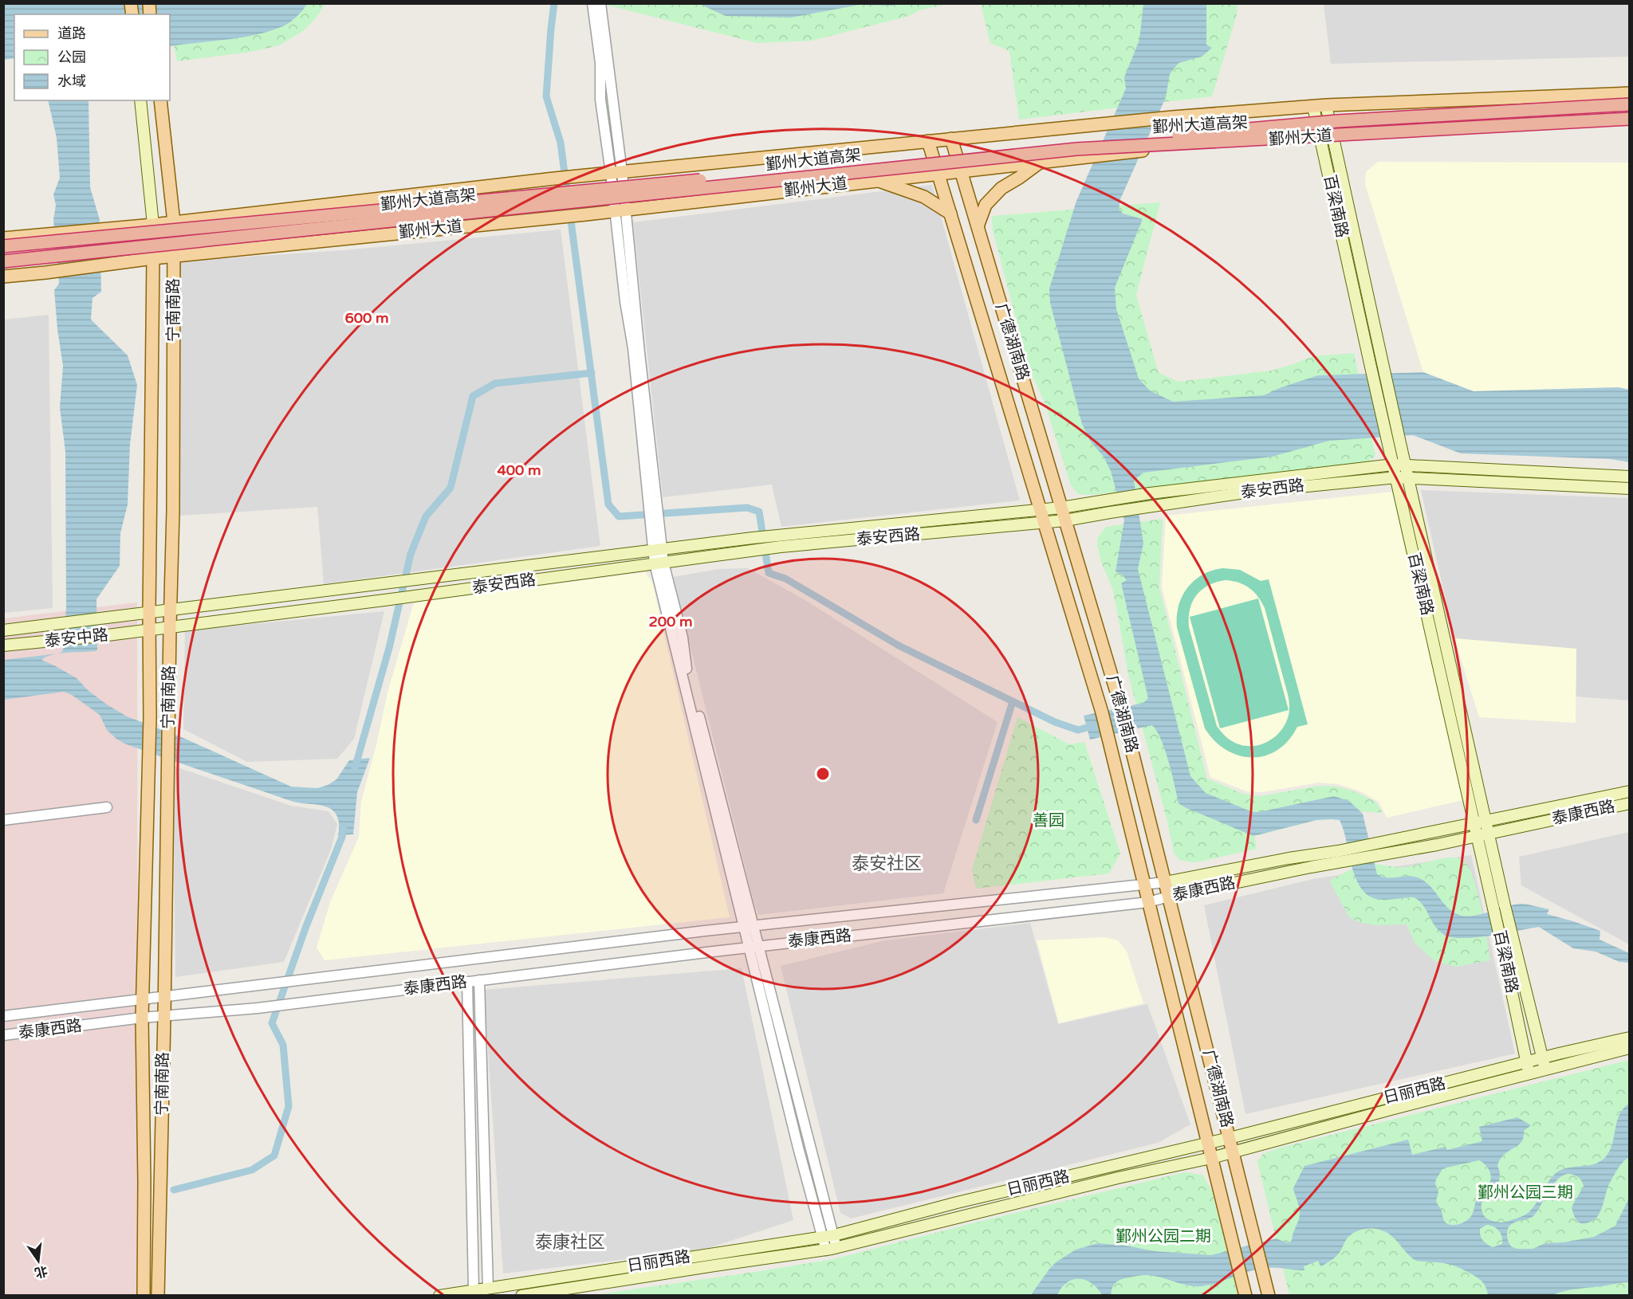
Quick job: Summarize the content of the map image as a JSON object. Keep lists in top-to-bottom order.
{
  "streets": {
    "highway": ["鄞州大道高架"],
    "main road": [
      "鄞州大道",
      "百梁南路",
      "宁南南路",
      "广德湖南路",
      "泰安西路",
      "泰安中路",
      "泰康西路",
      "日丽西路"
    ]
  },
  "crossings": [
    ["鄞州大道", "百梁南路"],
    ["鄞州大道", "宁南南路"],
    ["鄞州大道", "广德湖南路"],
    ["百梁南路", "泰安西路"],
    ["百梁南路", "泰康西路"],
    ["百梁南路", "日丽西路"],
    ["宁南南路", "泰安西路"],
    ["宁南南路", "泰安中路"],
    ["宁南南路", "泰康西路"],
    ["广德湖南路", "泰安西路"],
    ["广德湖南路", "泰康西路"],
    ["广德湖南路", "日丽西路"],
    ["泰安西路", "泰安中路"]
  ],
  "districts": ["泰安社区", "泰康社区"],
  "parks": ["善园", "鄞州公园三期", "鄞州公园二期"],
  "legend": ["道路", "公园", "水域"],
  "north": "bottom",
  "rings": ["600 m", "400 m", "200 m"]
}
